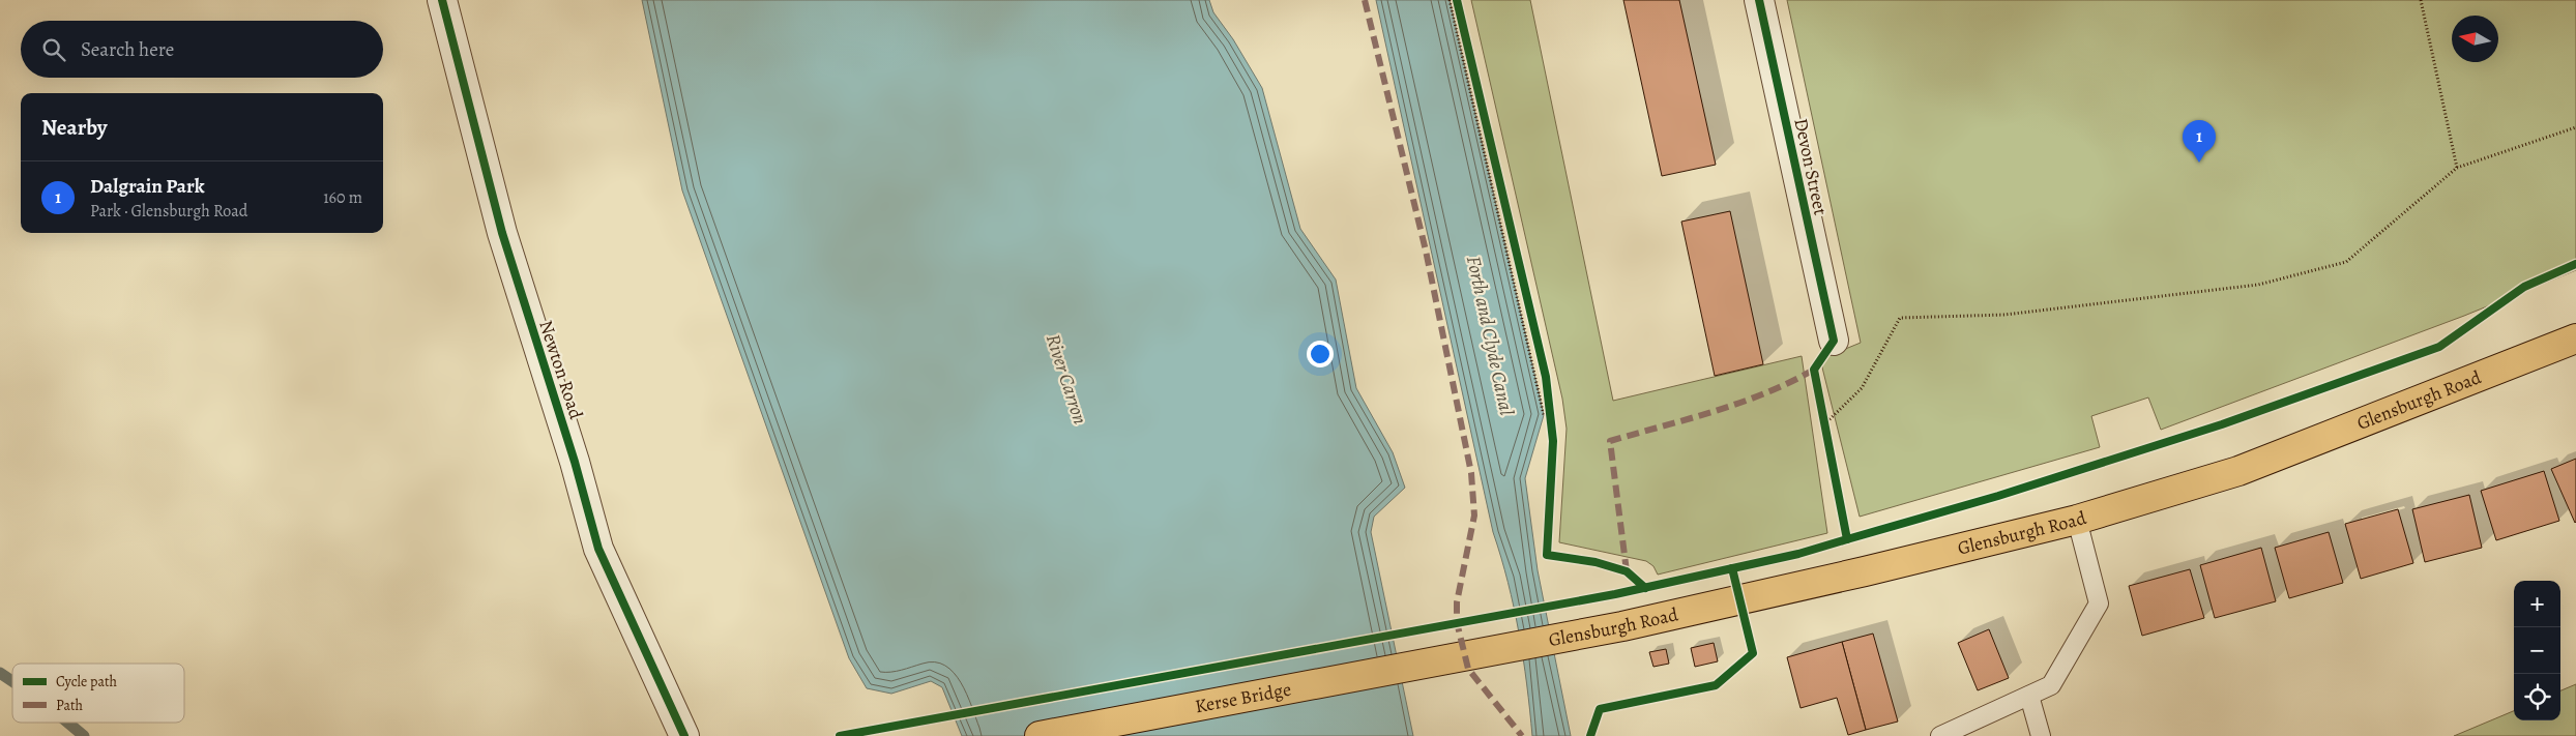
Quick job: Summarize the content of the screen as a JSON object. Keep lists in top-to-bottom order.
{
  "streets": {
    "main road": ["Glensburgh Road", "Kerse Bridge"],
    "street": ["Devon Street", "Newton Road"]
  },
  "crossings": [
    ["Glensburgh Road", "Kerse Bridge"]
  ],
  "water": ["Forth and Clyde Canal", "River Carron"],
  "legend": ["Cycle path", "Path"],
  "north": "left",
  "page": {
    "search": "Search here",
    "heading": "Nearby",
    "pins": "1",
    "list": [
      {
        "mark": "1",
        "name": "Dalgrain Park",
        "note": "Park · Glensburgh Road",
        "value": "160 m"
      }
    ],
    "map_buttons": ["+", "−"]
  }
}
